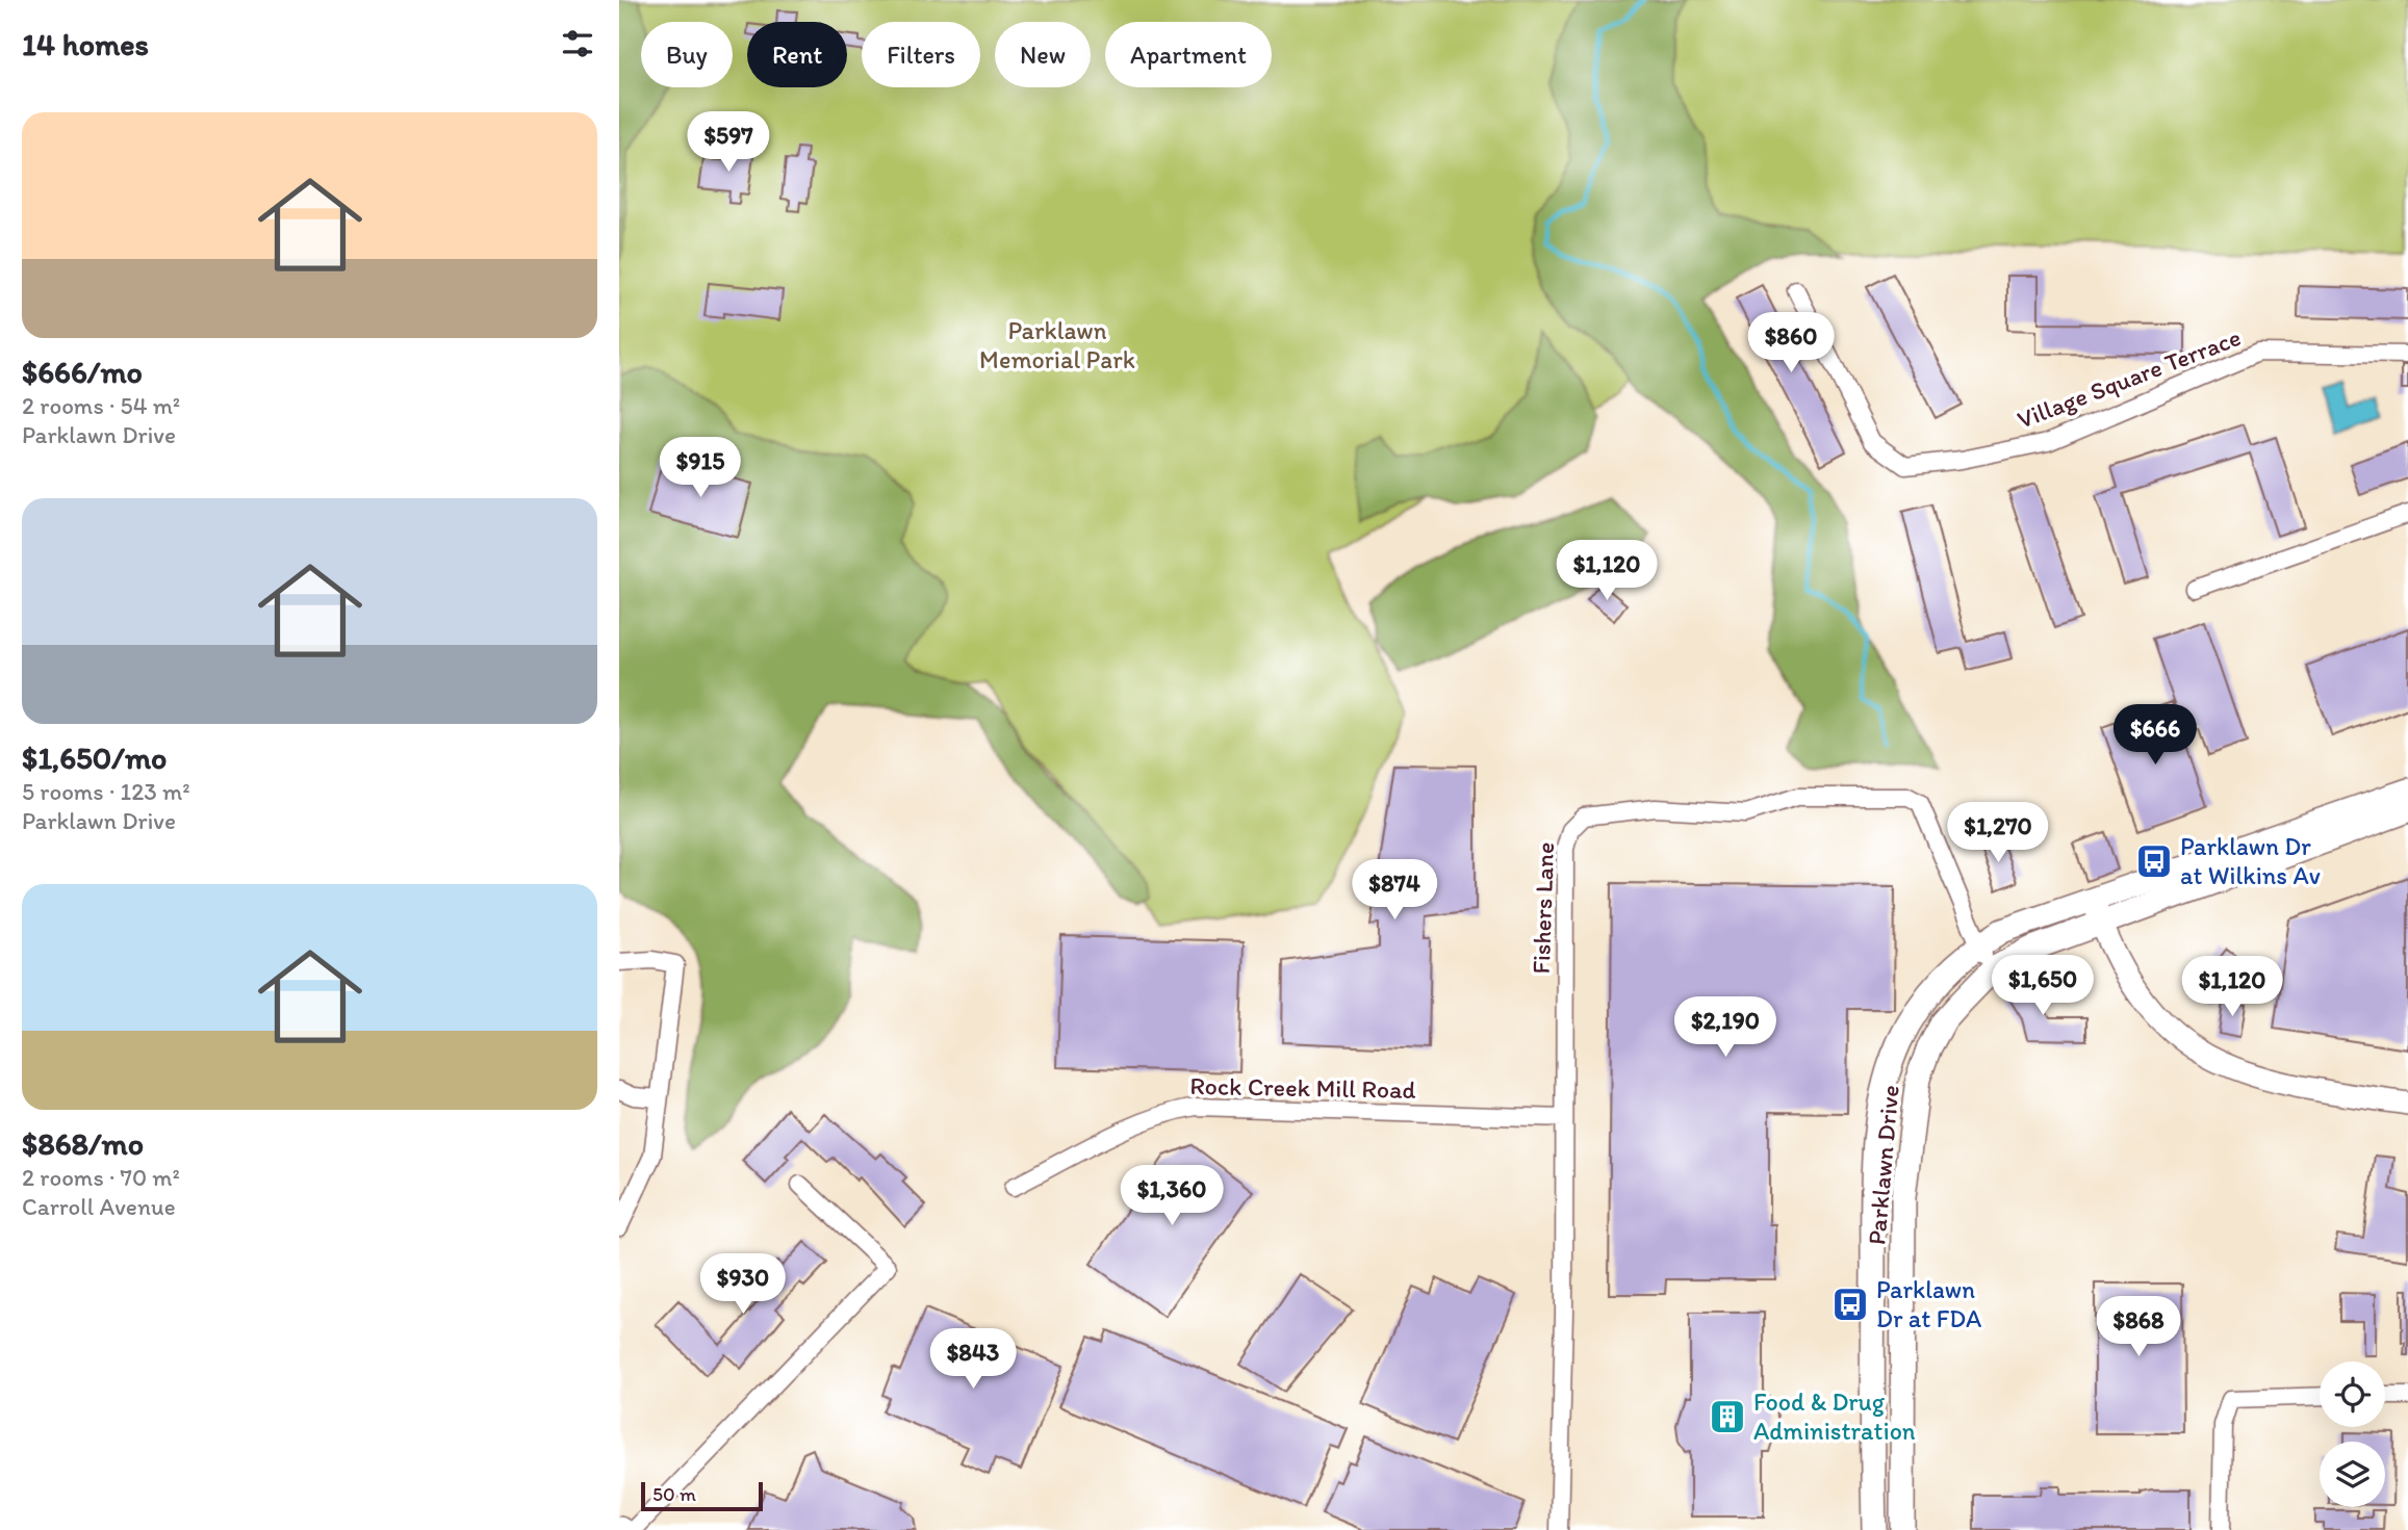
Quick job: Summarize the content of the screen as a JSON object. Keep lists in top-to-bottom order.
{
  "streets": {
    "main road": ["Parklawn Drive"],
    "street": ["Village Square Terrace", "Fishers Lane", "Rock Creek Mill Road"]
  },
  "crossings": [
    ["Fishers Lane", "Rock Creek Mill Road"],
    ["Fishers Lane", "Parklawn Drive"]
  ],
  "parks": ["Parklawn Memorial Park"],
  "places": {
    "bus stop": ["Parklawn Dr at Wilkins Av", "Parklawn Dr at FDA"],
    "building": ["Food & Drug Administration"]
  },
  "scale_bar": "50 m",
  "page": {
    "heading": "14 homes",
    "chip": [
      "Buy",
      "Rent",
      "Filters",
      "New",
      "Apartment"
    ],
    "list": [
      {
        "name": "$666/mo",
        "note": "2 rooms · 54 m² · Parklawn Drive"
      },
      {
        "name": "$1,650/mo",
        "note": "5 rooms · 123 m² · Parklawn Drive"
      },
      {
        "name": "$868/mo",
        "note": "2 rooms · 70 m² · Carroll Avenue"
      }
    ],
    "price": [
      "$597",
      "$860",
      "$915",
      "$1,120",
      "$666",
      "$1,270",
      "$874",
      "$1,650",
      "$1,120",
      "$2,190",
      "$1,360",
      "$930",
      "$868",
      "$843"
    ],
    "scale": "50 m"
  }
}
